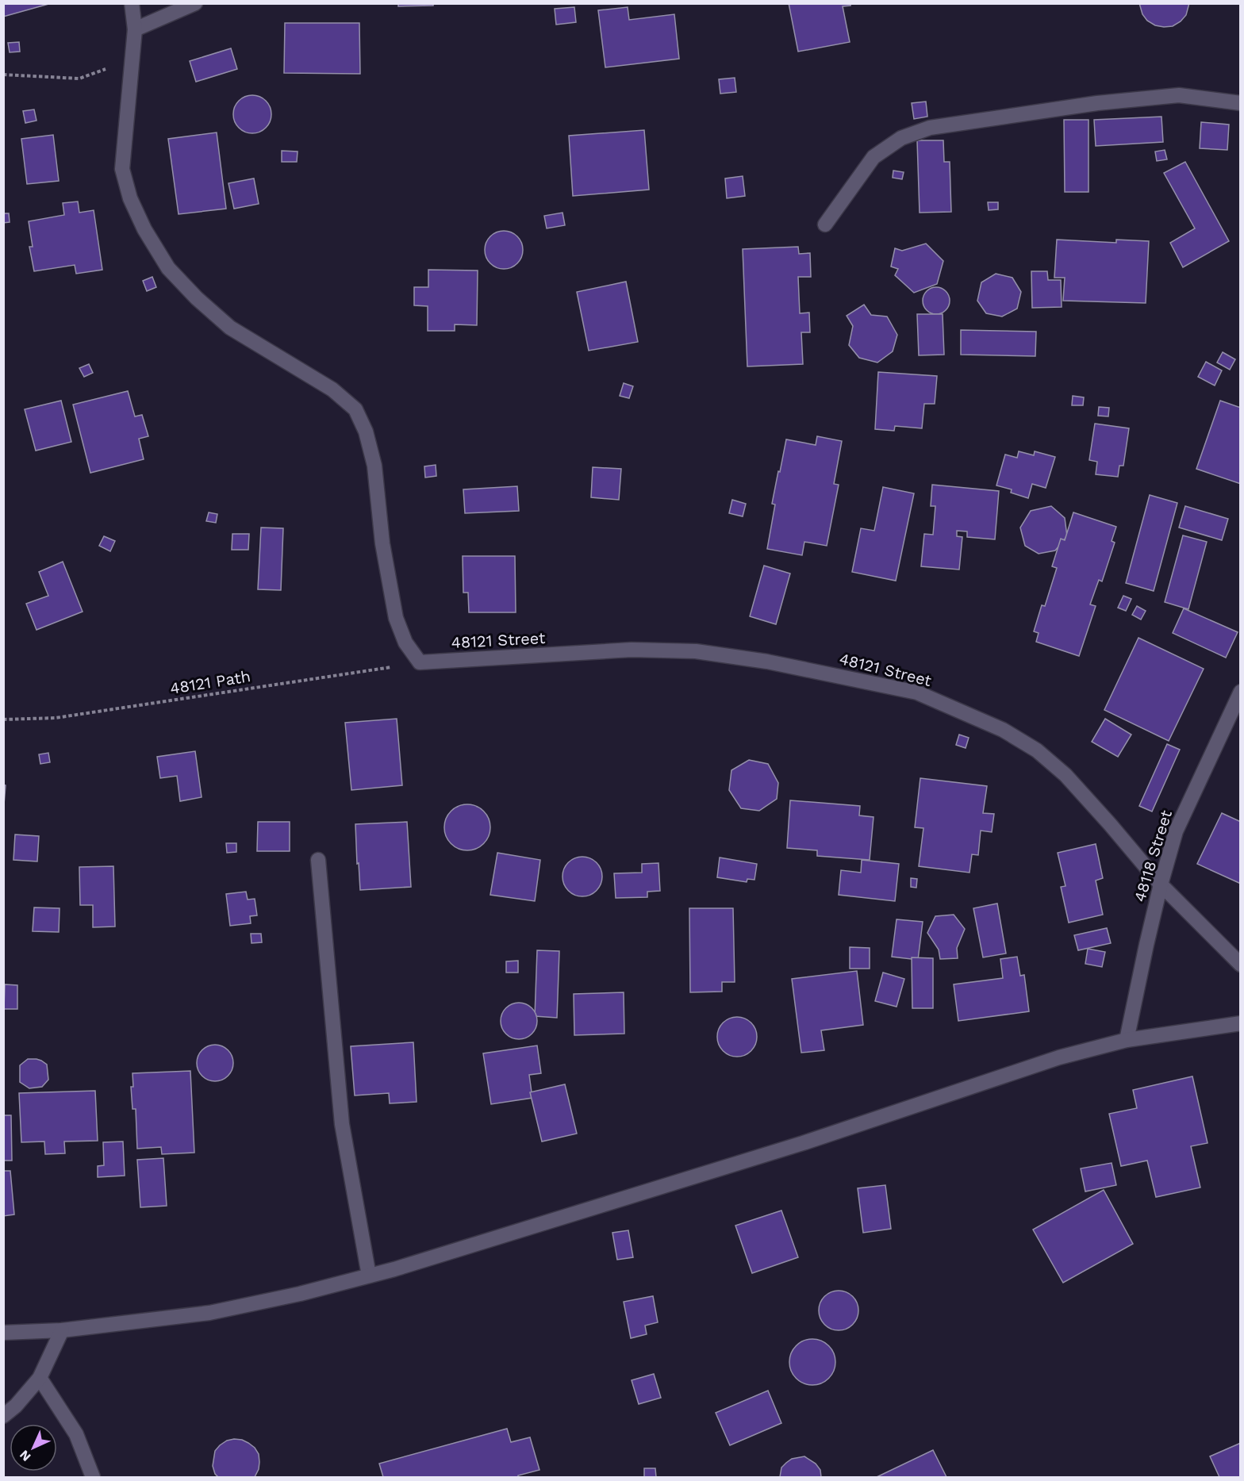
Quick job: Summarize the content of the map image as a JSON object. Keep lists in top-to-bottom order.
{
  "streets": {
    "street": ["48121 Street", "48118 Street"],
    "path": ["48121 Path"]
  },
  "crossings": [
    ["48121 Street", "48121 Path"],
    ["48121 Street", "48118 Street"]
  ],
  "north": "bottom left"
}
